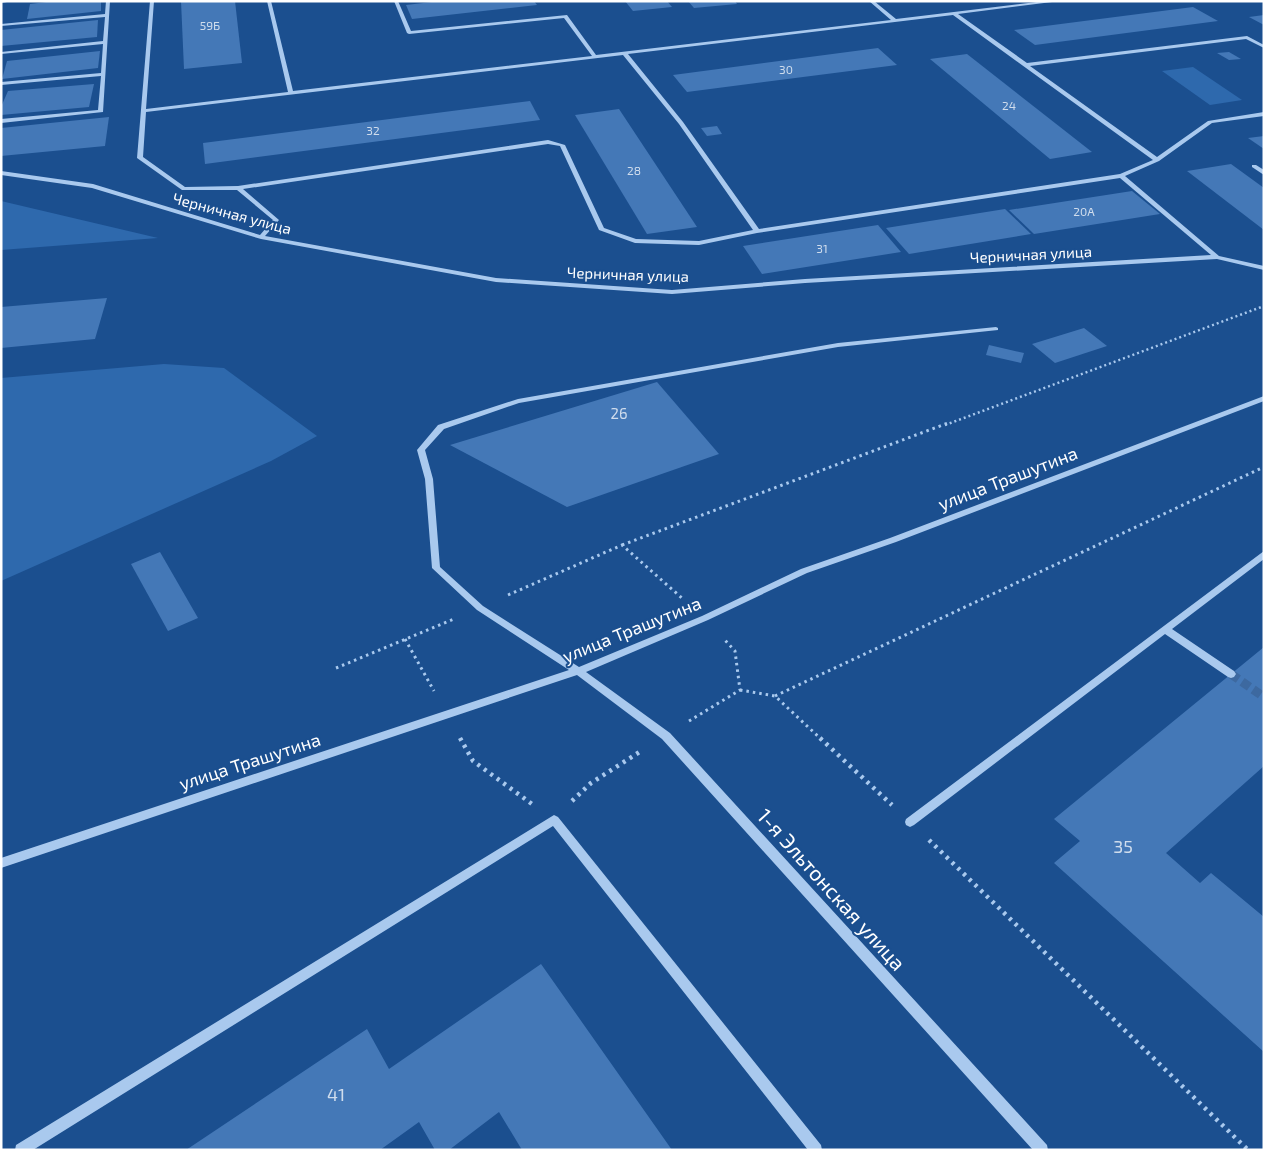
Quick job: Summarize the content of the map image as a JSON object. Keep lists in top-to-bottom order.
{
  "streets": {
    "street": ["Черничная улица", "улица Трашутина", "1-я Эльтонская улица"]
  },
  "crossings": [
    ["улица Трашутина", "1-я Эльтонская улица"]
  ],
  "house_numbers": [
    "59Б",
    "30",
    "24",
    "32",
    "28",
    "20А",
    "31",
    "26",
    "35",
    "41"
  ]
}
